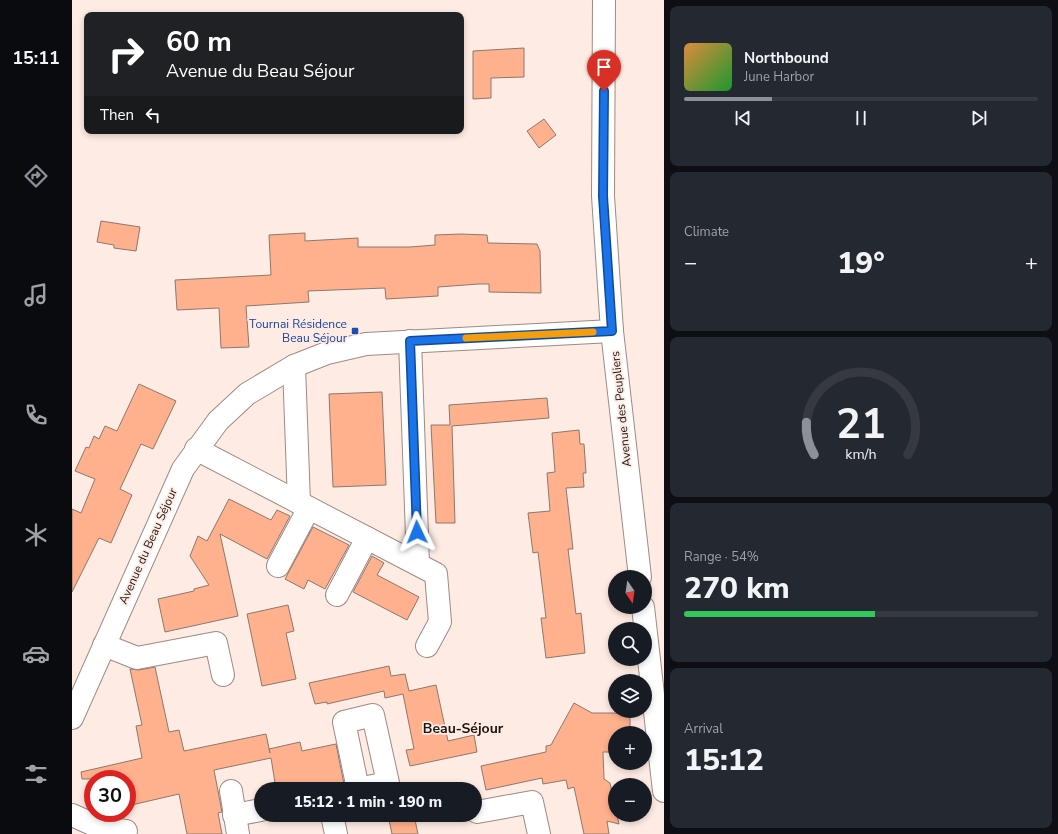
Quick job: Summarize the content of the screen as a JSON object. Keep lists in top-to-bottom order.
{
  "streets": {
    "street": ["Avenue des Peupliers", "Avenue du Beau Séjour"]
  },
  "crossings": [
    ["Avenue des Peupliers", "Avenue du Beau Séjour"]
  ],
  "districts": ["Beau-Séjour"],
  "places": {
    "transit": ["Tournai Résidence Beau Séjour"]
  },
  "north": "bottom",
  "page": {
    "tabs": "15:11",
    "turn": ["60 m", "Avenue du Beau Séjour"],
    "song": ["Northbound", "June Harbor"],
    "then": "Then",
    "tile": [
      "Climate",
      ["Range · 54%", "270 km"],
      ["Arrival", "15:12"]
    ],
    "heat": ["−", "19°", "+"],
    "map_buttons": ["+", "−"],
    "limit": "30",
    "trip": "15:12 · 1 min · 190 m",
    "gauge": ["21", "km/h"]
  }
}
